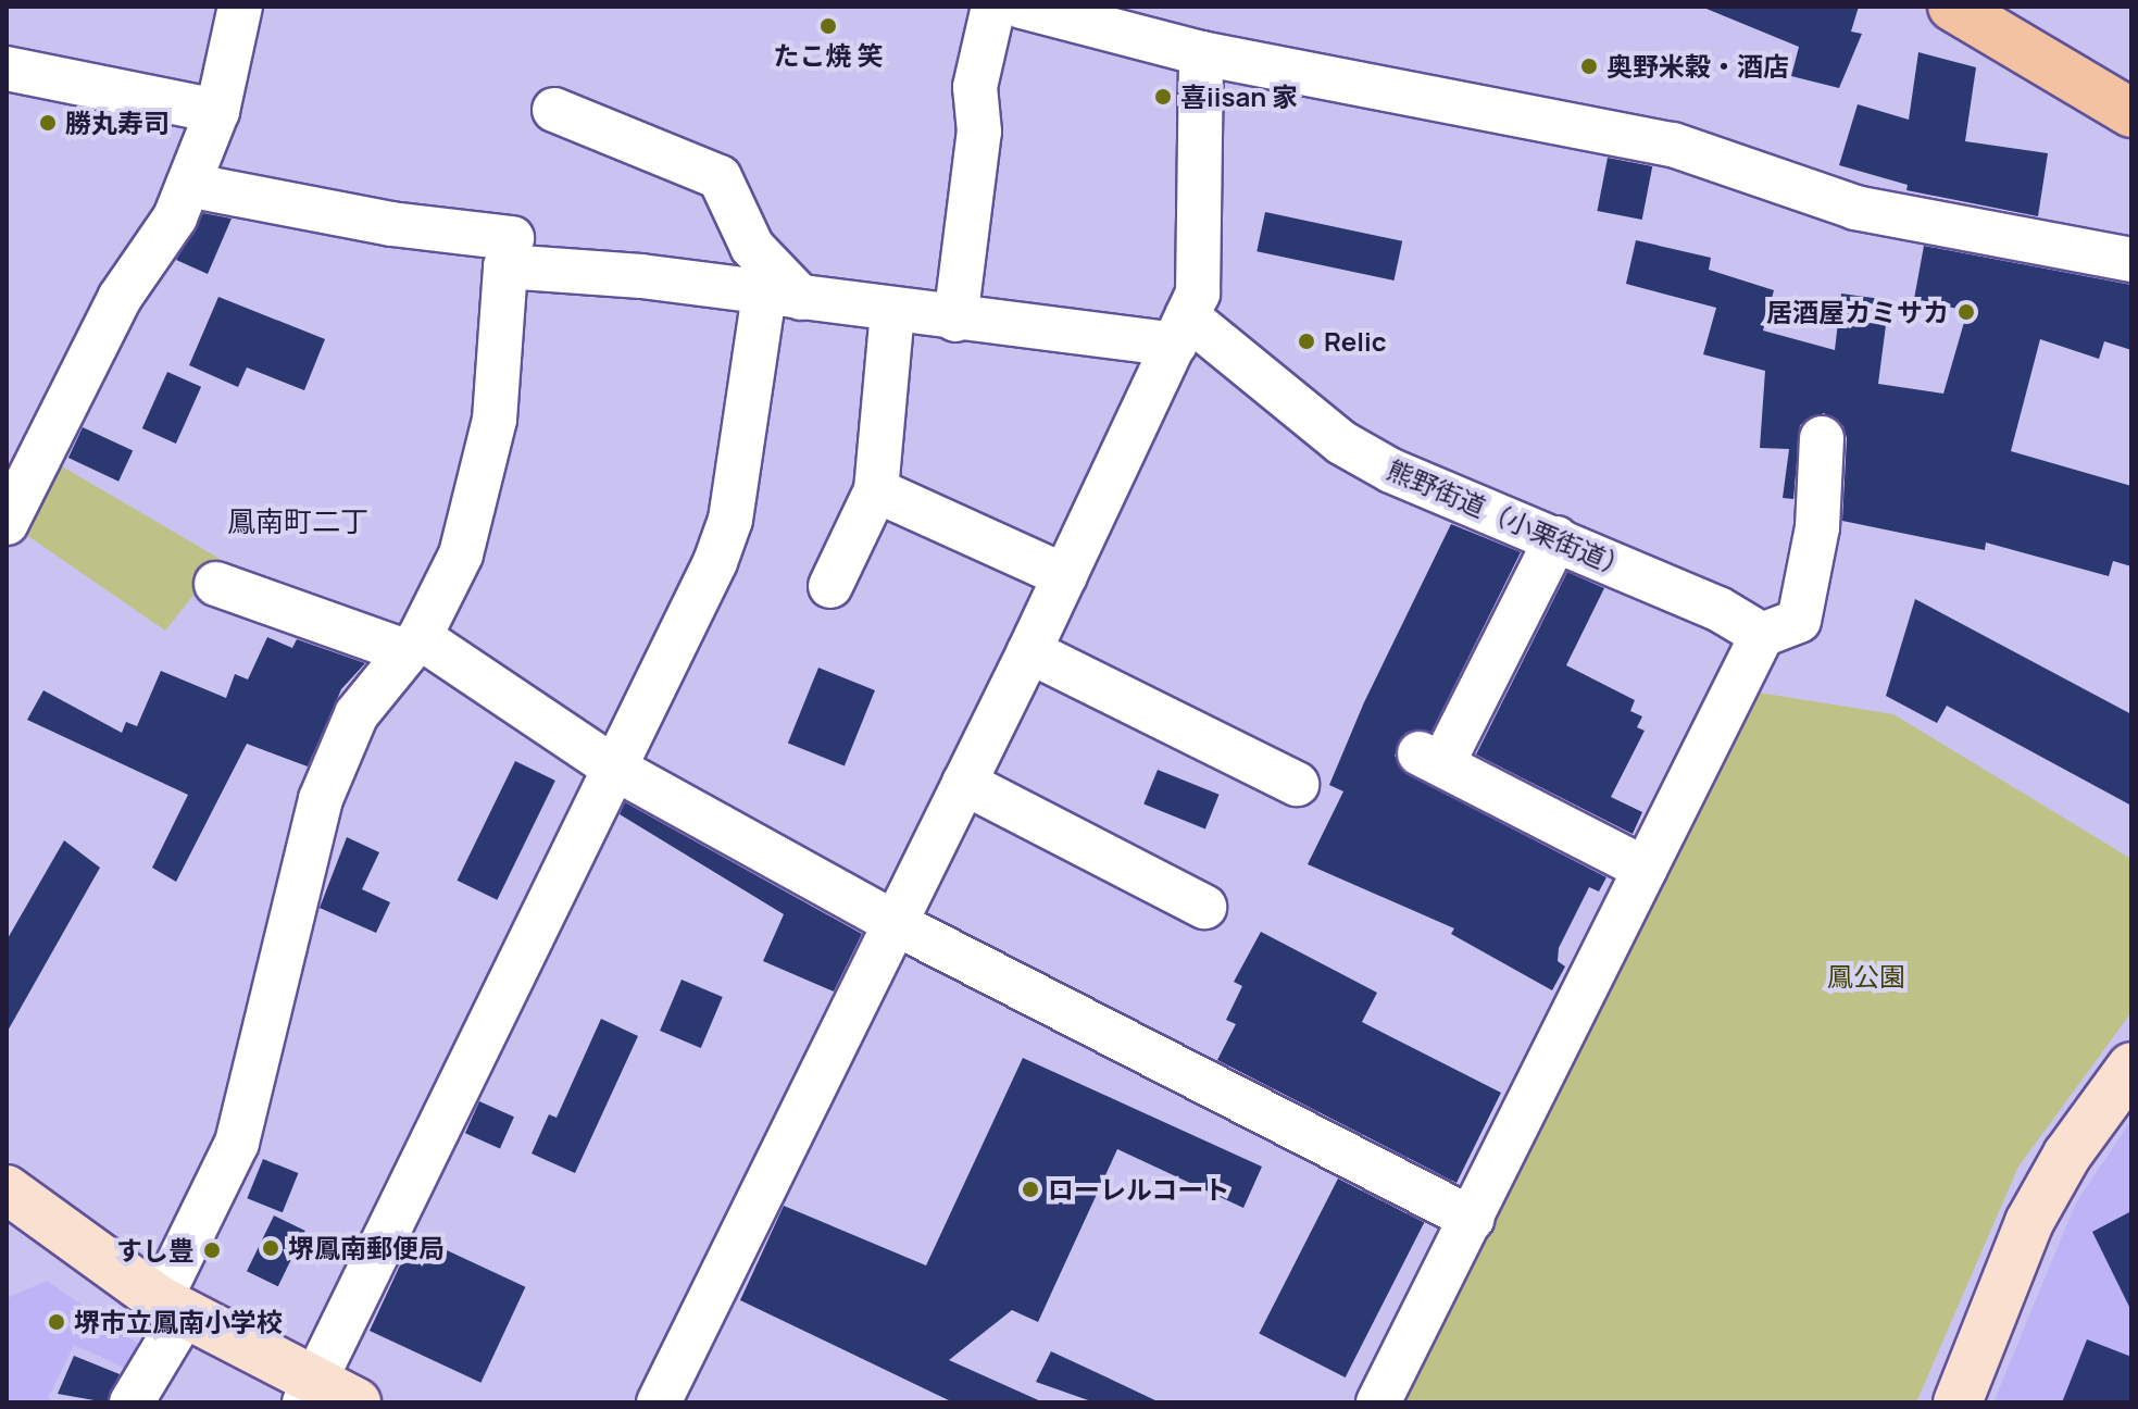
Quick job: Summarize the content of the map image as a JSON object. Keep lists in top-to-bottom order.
{
  "streets": {
    "street": ["熊野街道（小栗街道）"]
  },
  "districts": ["鳳南町二丁"],
  "parks": ["鳳公園"],
  "places": [
    "たこ焼 笑",
    "奥野米穀・酒店",
    "喜iisan 家",
    "勝丸寿司",
    "居酒屋カミサカ",
    "Relic",
    "ローレルコート",
    "堺鳳南郵便局",
    "すし豊",
    "堺市立鳳南小学校"
  ]
}
